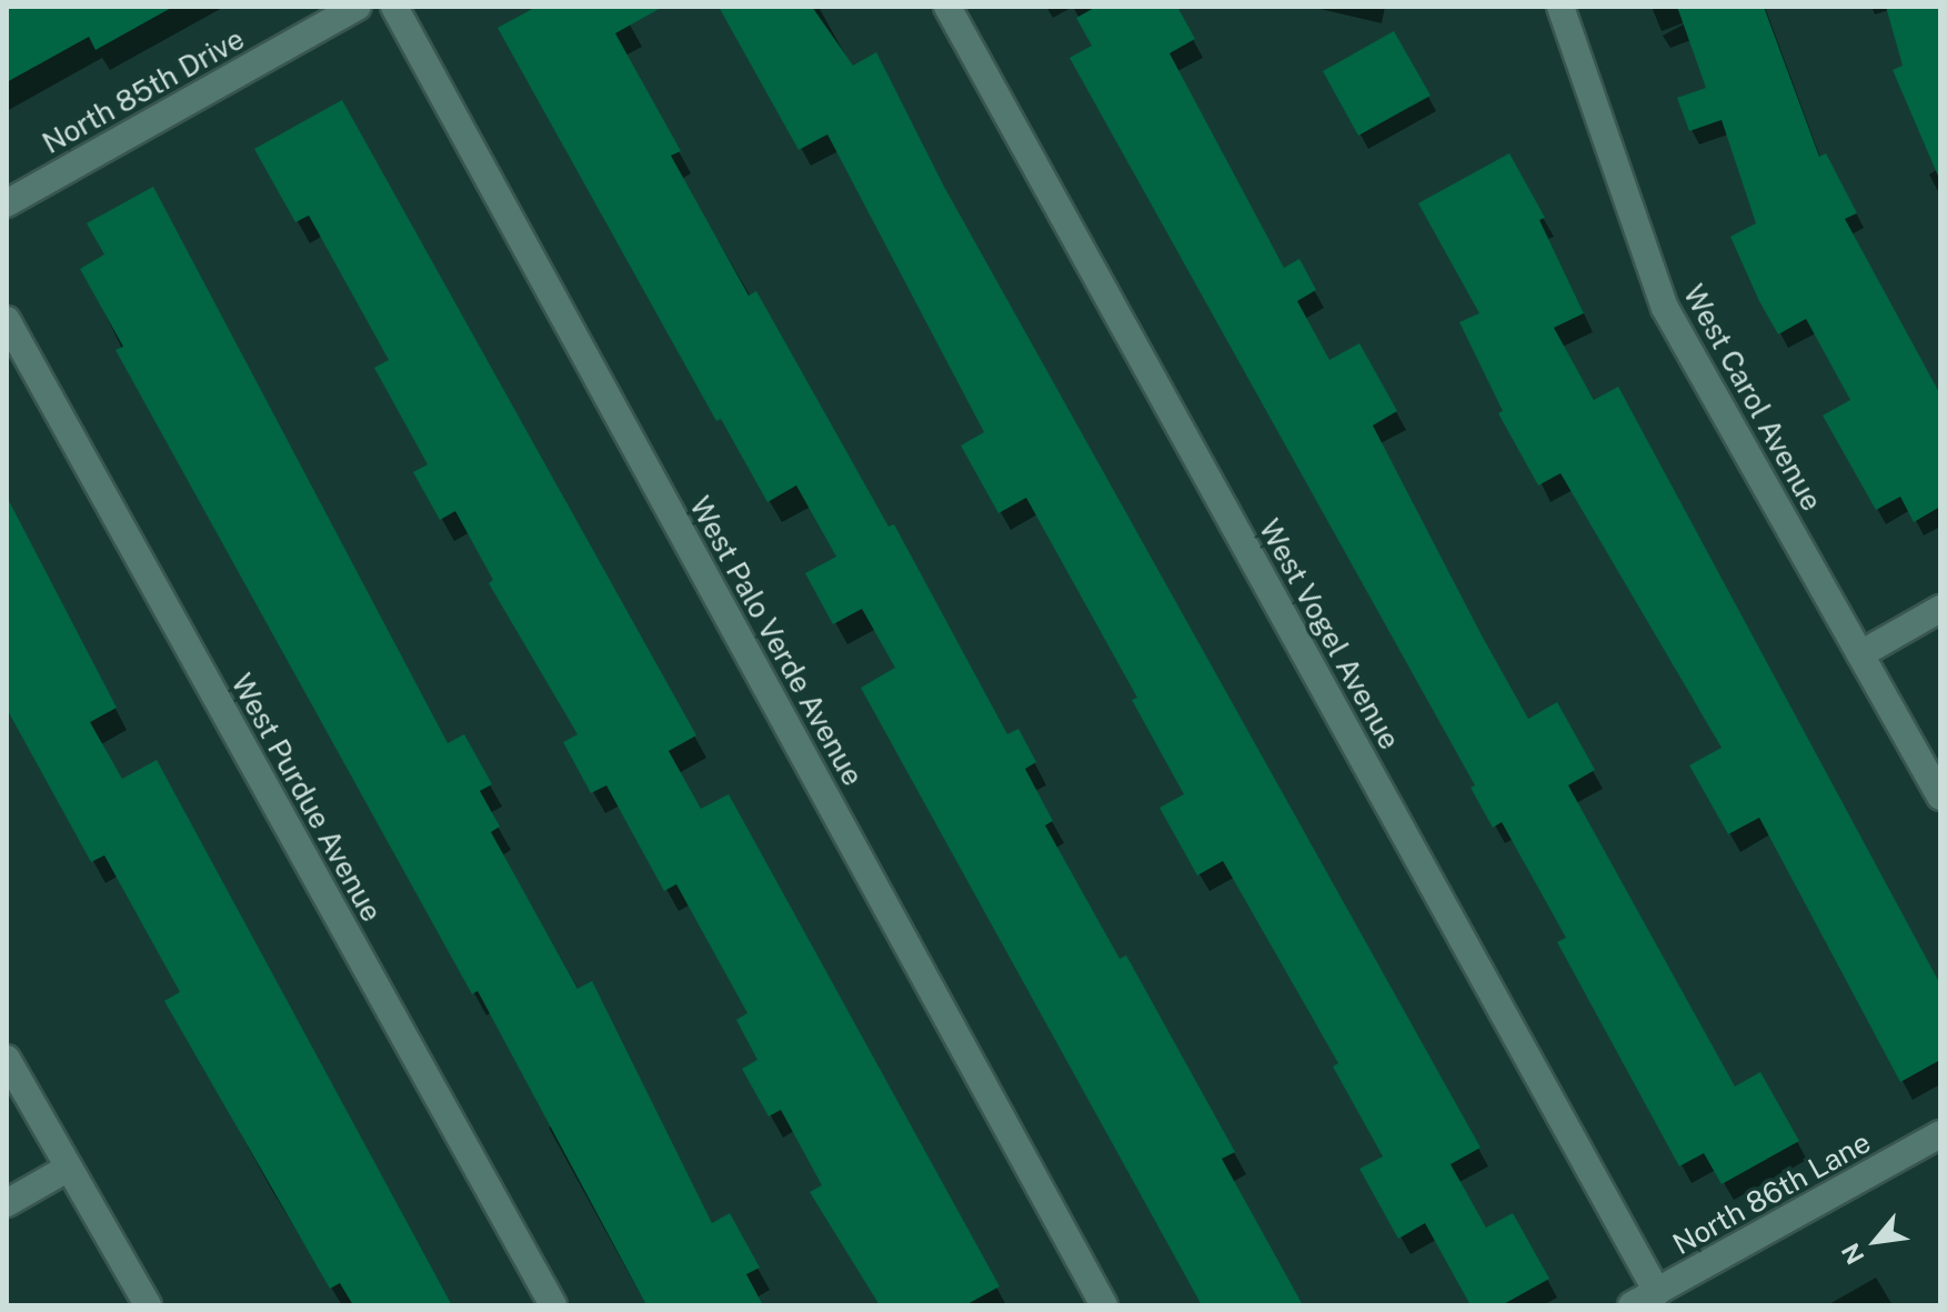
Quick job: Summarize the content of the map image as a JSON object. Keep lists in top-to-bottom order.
{
  "streets": {
    "street": [
      "North 85th Drive",
      "West Carol Avenue",
      "West Vogel Avenue",
      "West Palo Verde Avenue",
      "West Purdue Avenue",
      "North 86th Lane"
    ]
  },
  "crossings": [
    ["West Vogel Avenue", "North 86th Lane"]
  ],
  "north": "bottom left"
}
